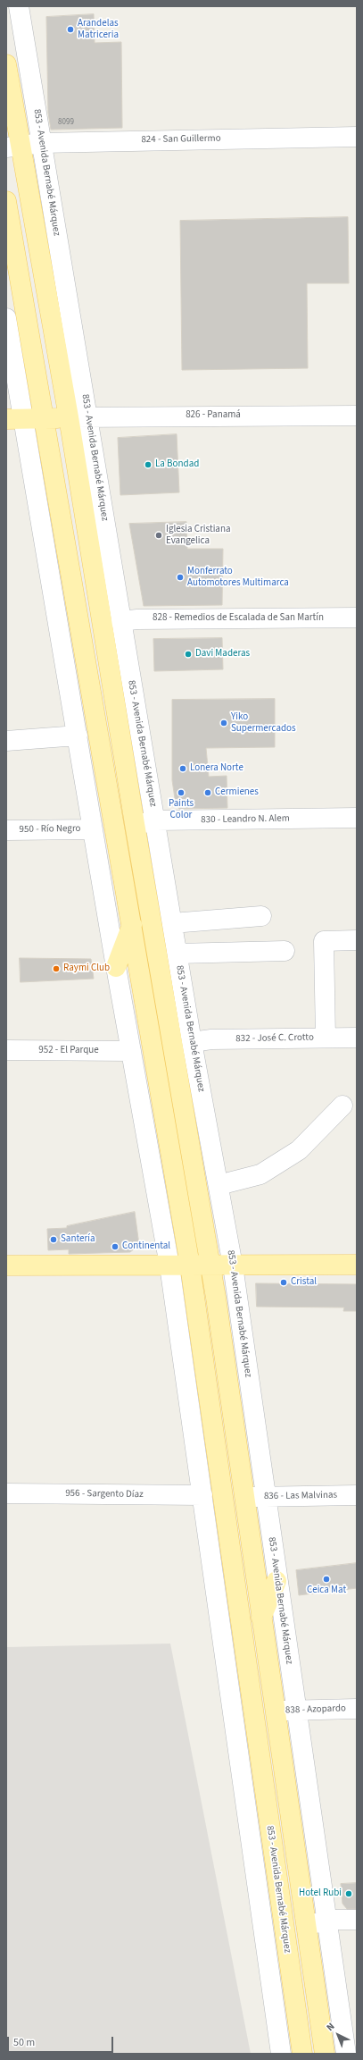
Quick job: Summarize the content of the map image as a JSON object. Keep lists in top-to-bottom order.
{
  "streets": {
    "main road": ["853 - Avenida Bernabé Márquez"],
    "street": [
      "824 - San Guillermo",
      "826 - Panamá",
      "828 - Remedios de Escalada de San Martín",
      "830 - Leandro N. Alem",
      "950 - Río Negro",
      "832 - José C. Crotto",
      "952 - El Parque",
      "956 - Sargento Díaz",
      "836 - Las Malvinas",
      "838 - Azopardo"
    ]
  },
  "crossings": [
    ["824 - San Guillermo", "853 - Avenida Bernabé Márquez"],
    ["853 - Avenida Bernabé Márquez", "826 - Panamá"],
    ["853 - Avenida Bernabé Márquez", "828 - Remedios de Escalada de San Martín"],
    ["853 - Avenida Bernabé Márquez", "830 - Leandro N. Alem"],
    ["853 - Avenida Bernabé Márquez", "950 - Río Negro"],
    ["853 - Avenida Bernabé Márquez", "832 - José C. Crotto"],
    ["853 - Avenida Bernabé Márquez", "952 - El Parque"],
    ["853 - Avenida Bernabé Márquez", "956 - Sargento Díaz"],
    ["853 - Avenida Bernabé Márquez", "836 - Las Malvinas"],
    ["853 - Avenida Bernabé Márquez", "838 - Azopardo"]
  ],
  "places": [
    "Arandelas Matriceria",
    "La Bondad",
    "Iglesia Cristiana Evangelica",
    "Monferrato Automotores Multimarca",
    "Davi Maderas",
    "Yiko Supermercados",
    "Lonera Norte",
    "Paints Color",
    "Cermienes",
    "Raymi Club",
    "Santería",
    "Continental",
    "Cristal",
    "Ceica Mat",
    "Hotel Rubi"
  ],
  "house_numbers": ["8099"],
  "scale_bar": "50 m",
  "north": "top left"
}
